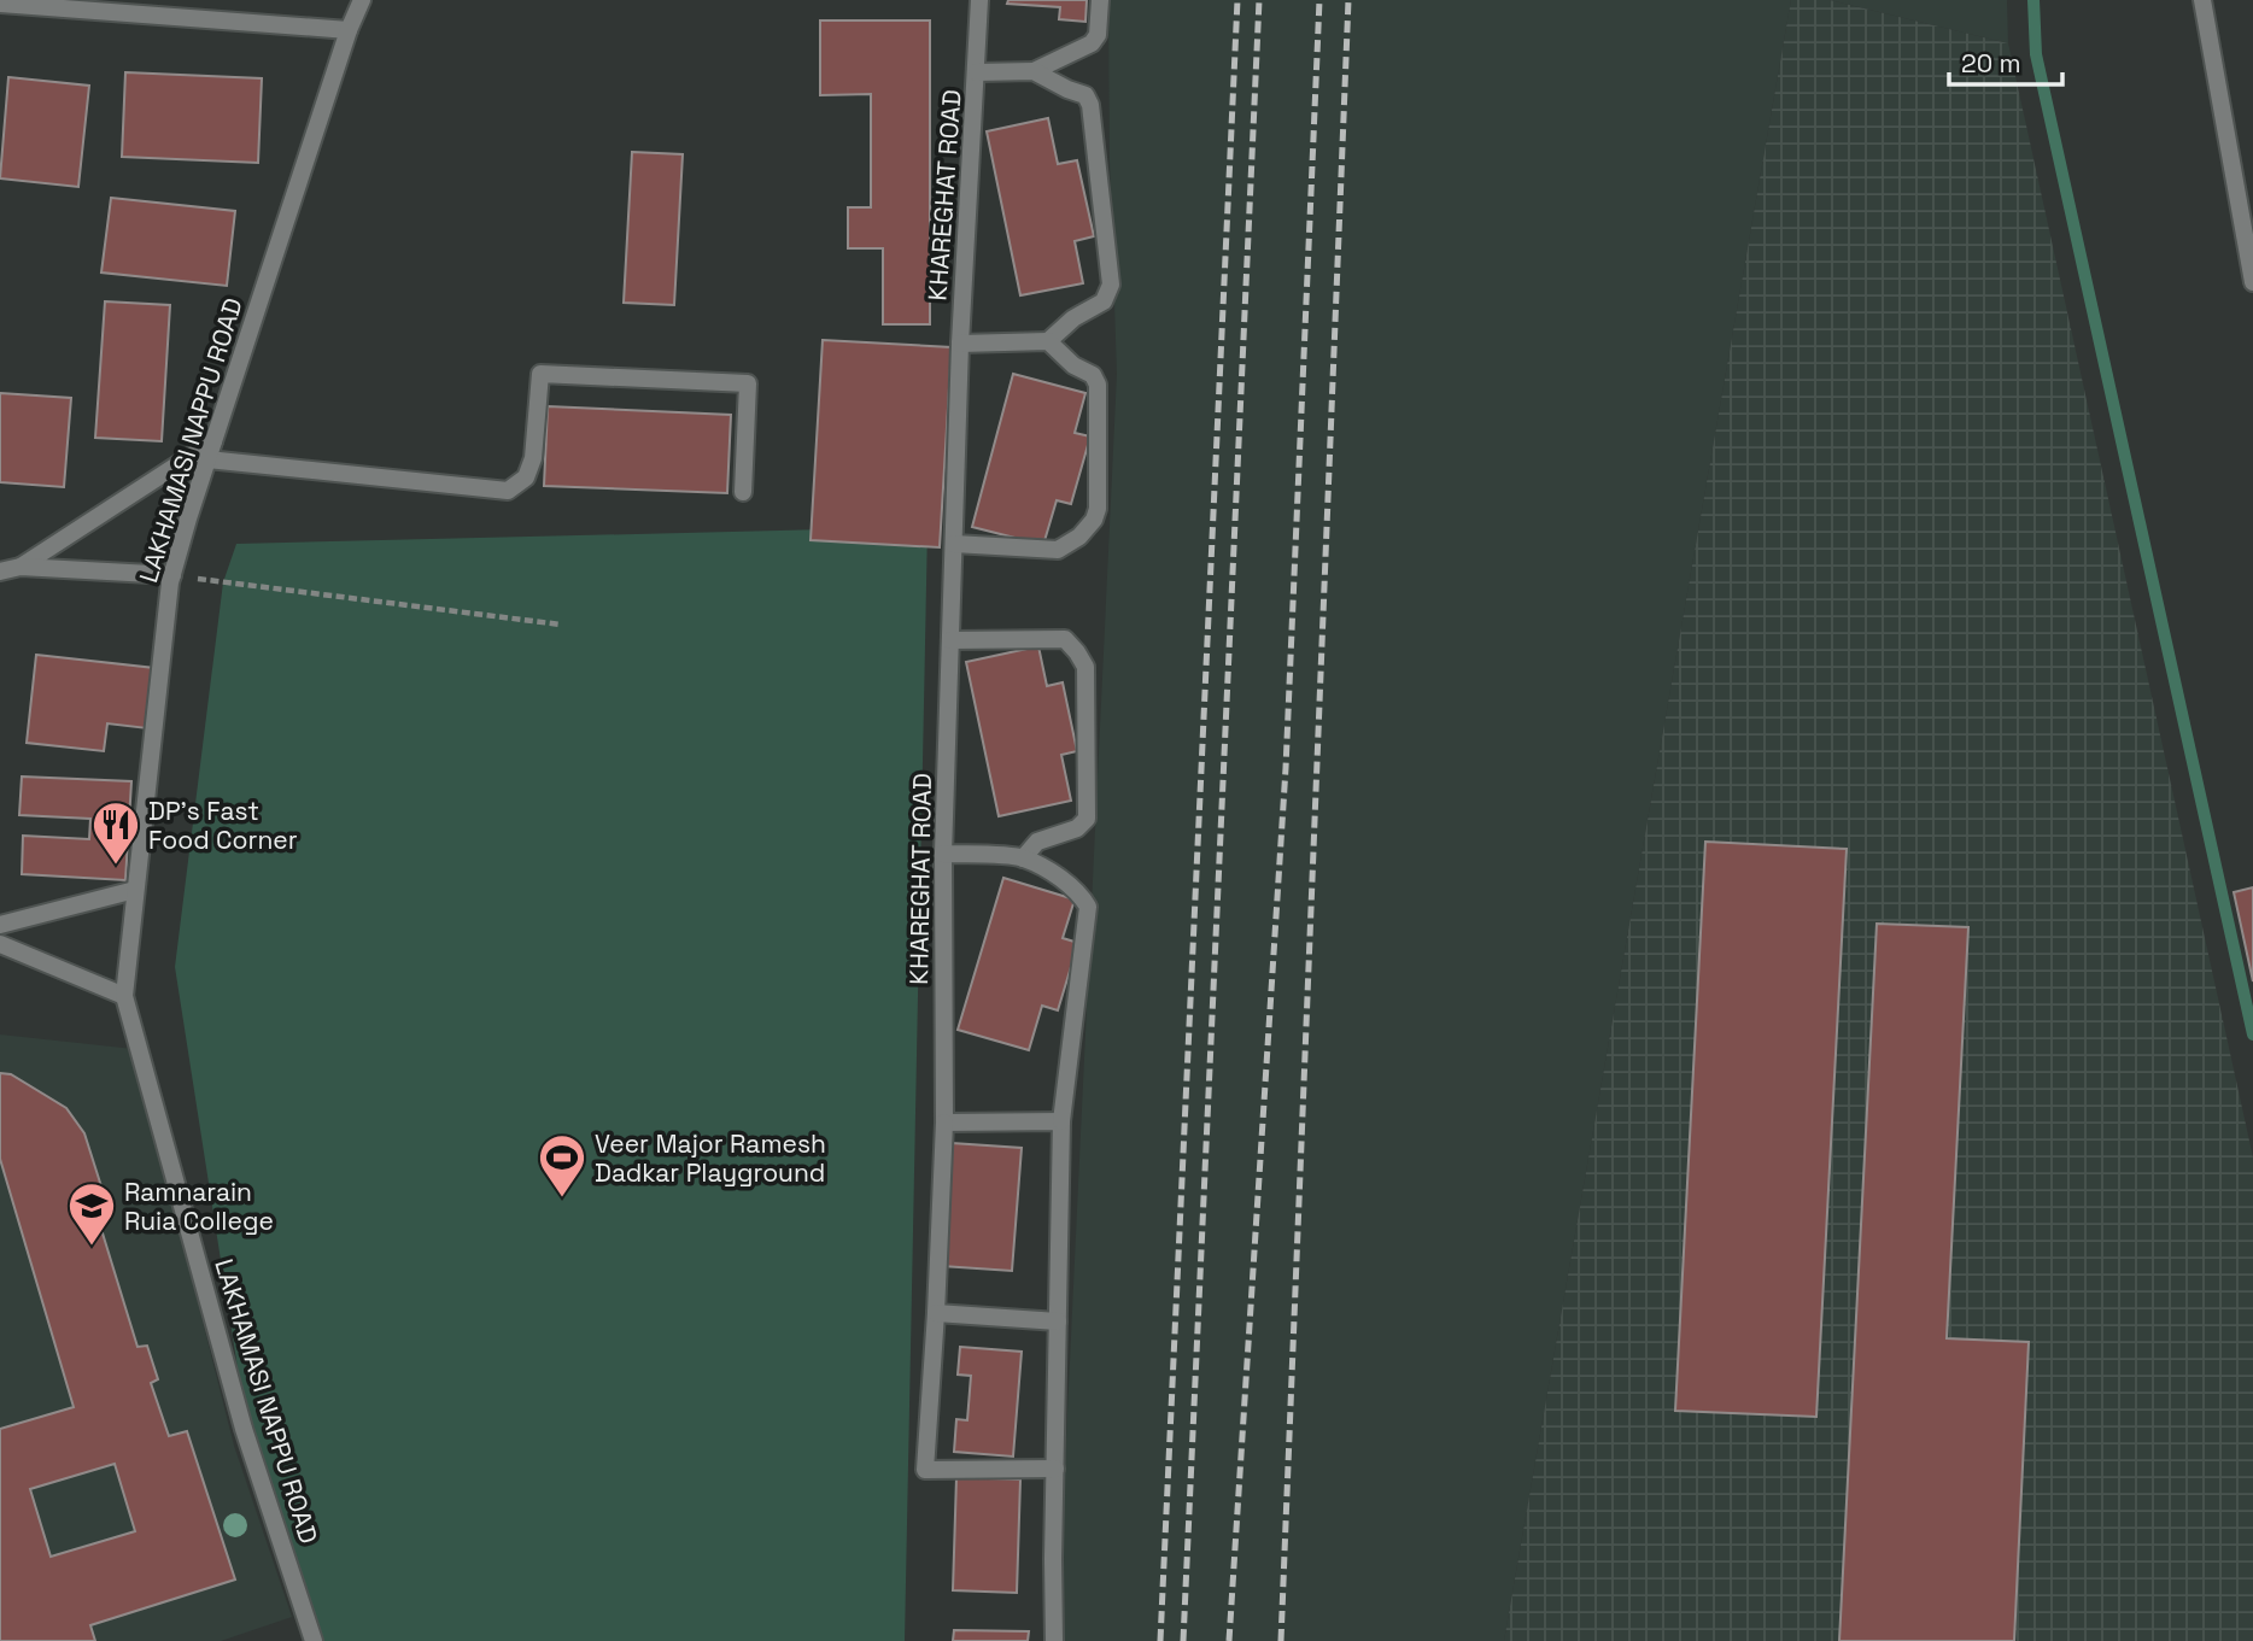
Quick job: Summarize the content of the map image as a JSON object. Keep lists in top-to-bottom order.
{
  "streets": {
    "street": ["KHAREGHAT ROAD", "LAKHAMASI NAPPU ROAD"]
  },
  "places": {
    "restaurant": ["DP's Fast Food Corner"],
    "sports": ["Veer Major Ramesh Dadkar Playground"],
    "school or university": ["Ramnarain Ruia College"]
  },
  "scale_bar": "20 m"
}
